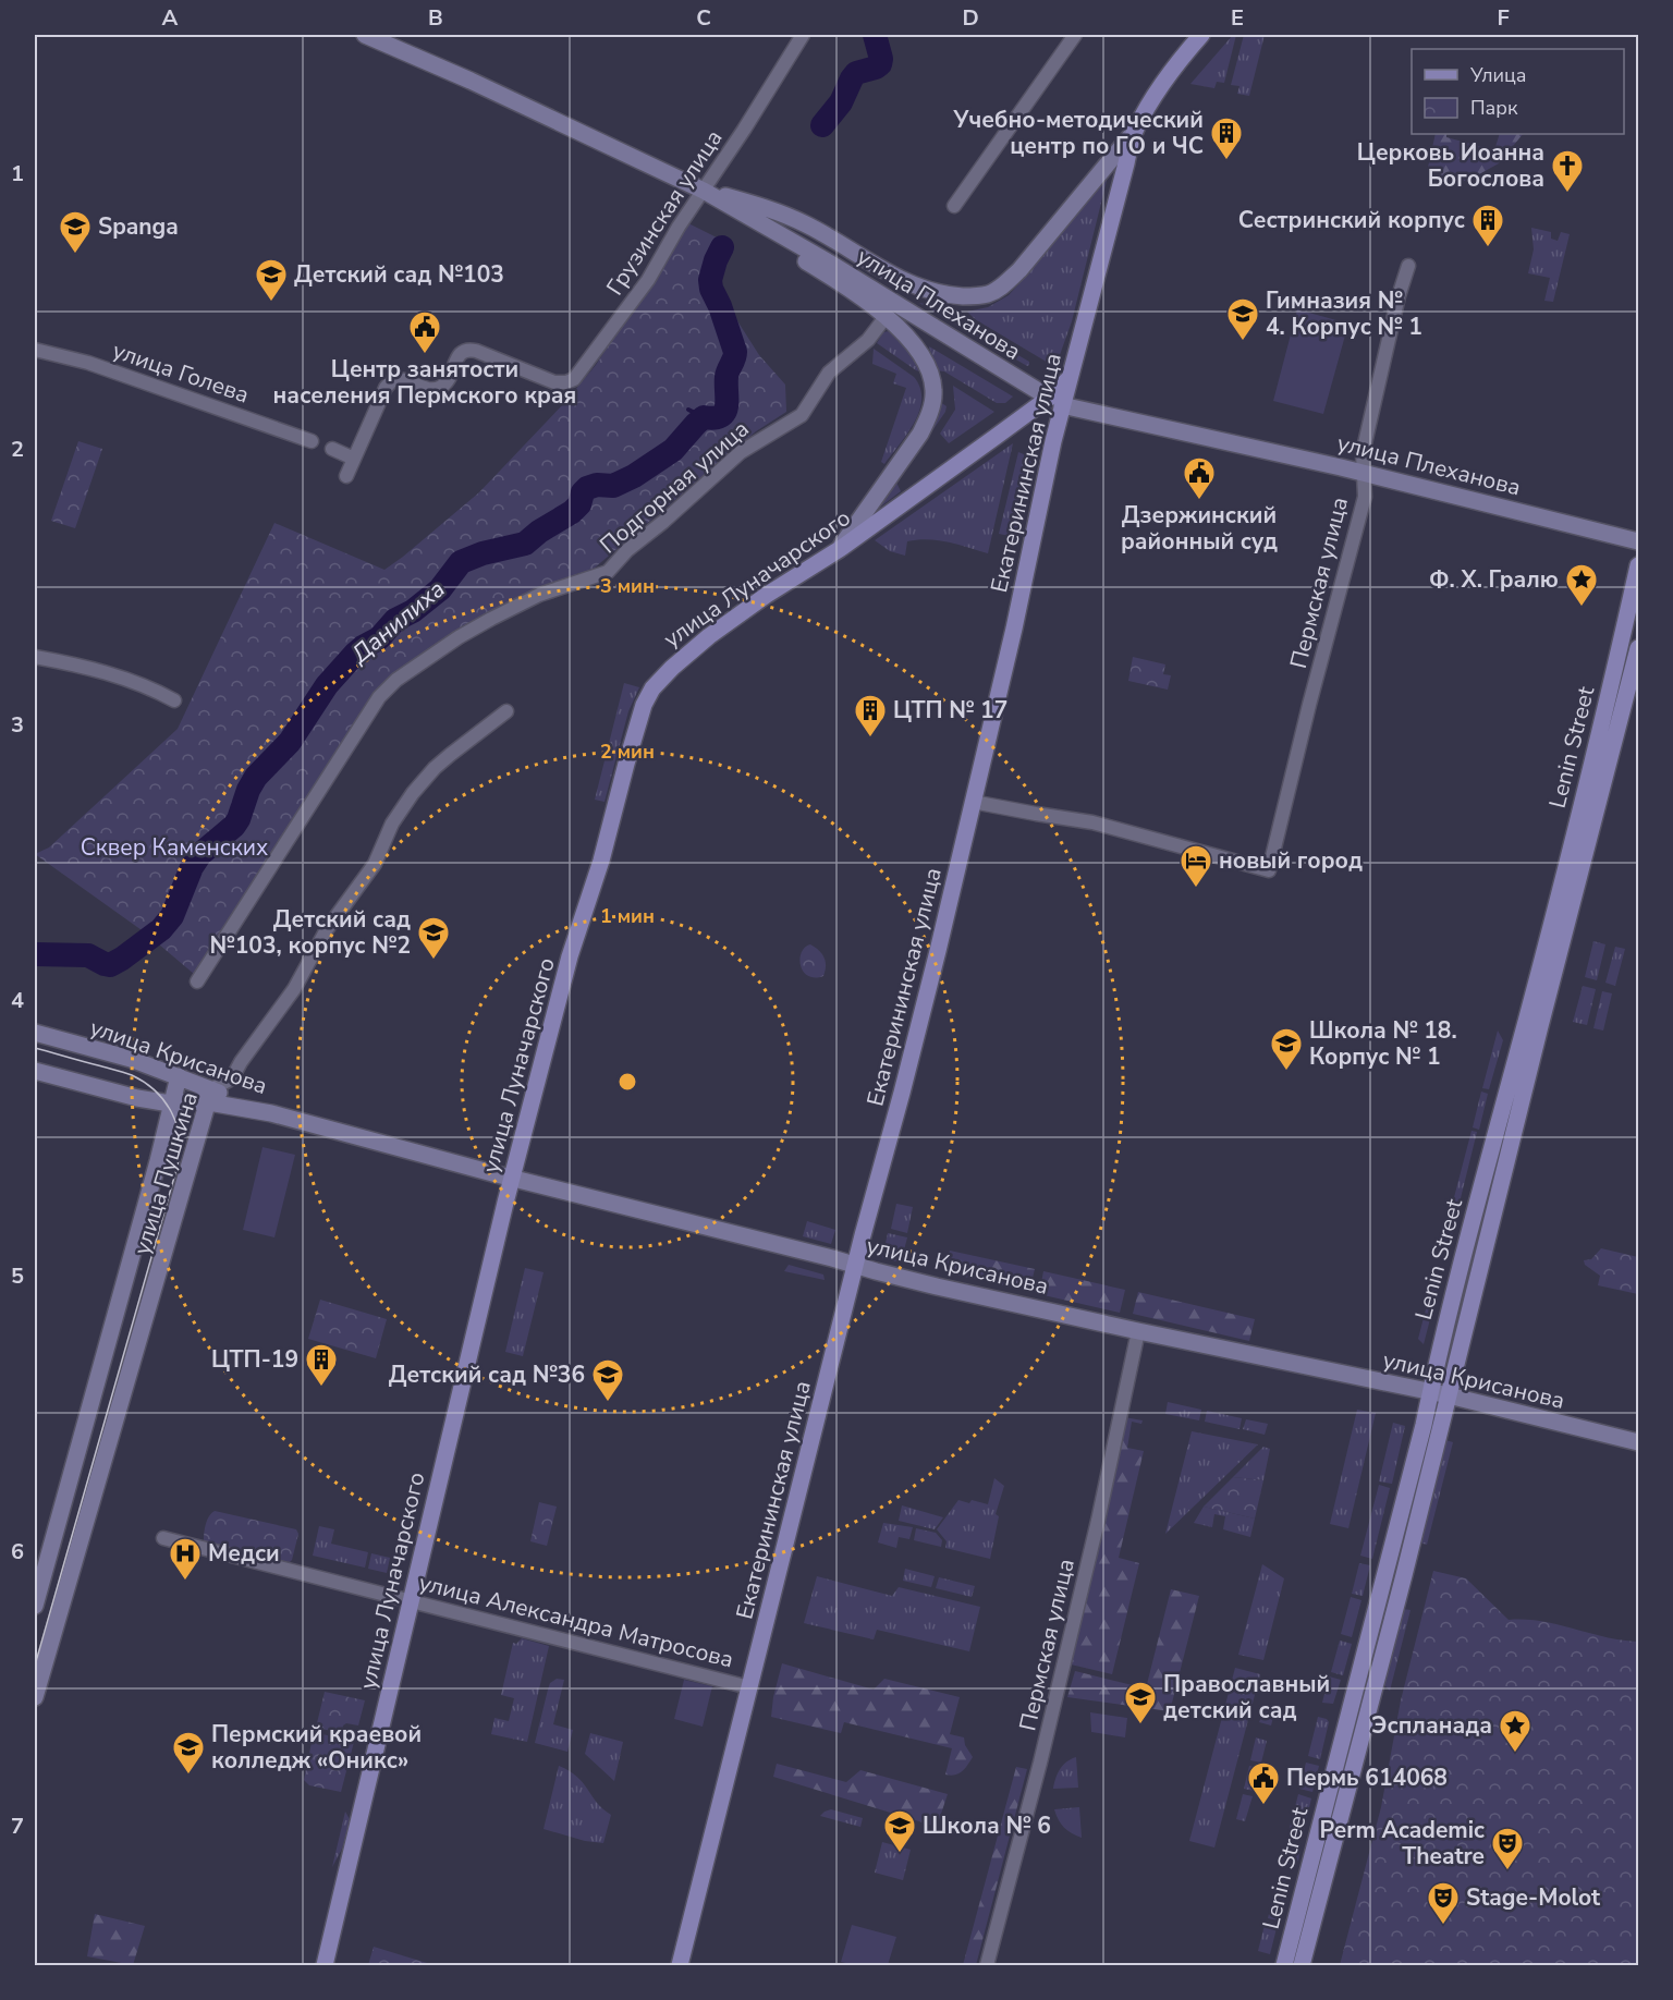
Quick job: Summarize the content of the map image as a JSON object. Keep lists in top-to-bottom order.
{
  "streets": {
    "main road": [
      "улица Плеханова",
      "Екатерининская улица",
      "улица Луначарского",
      "Lenin Street",
      "улица Крисанова",
      "улица Пушкина"
    ],
    "street": [
      "Грузинская улица",
      "улица Голева",
      "Подгорная улица",
      "Пермская улица",
      "улица Александра Матросова"
    ]
  },
  "crossings": [
    ["Грузинская улица", "улица Плеханова"],
    ["улица Плеханова", "Екатерининская улица"],
    ["улица Плеханова", "улица Луначарского"],
    ["улица Плеханова", "Пермская улица"],
    ["Екатерининская улица", "улица Луначарского"],
    ["Екатерининская улица", "Пермская улица"],
    ["Екатерининская улица", "улица Крисанова"],
    ["Екатерининская улица", "улица Александра Матросова"],
    ["улица Луначарского", "улица Крисанова"],
    ["улица Луначарского", "улица Александра Матросова"],
    ["Пермская улица", "улица Крисанова"],
    ["Lenin Street", "улица Крисанова"],
    ["улица Крисанова", "улица Пушкина"]
  ],
  "water": ["Данилиха"],
  "parks": ["Сквер Каменских"],
  "places": {
    "building": [
      "Учебно-методический центр по ГО и ЧС",
      "Сестринский корпус",
      "ЦТП № 17",
      "ЦТП-19"
    ],
    "church": ["Церковь Иоанна Богослова"],
    "school or university": [
      "Spanga",
      "Детский сад №103",
      "Гимназия № 4. Корпус № 1",
      "Детский сад №103, корпус №2",
      "Школа № 18. Корпус № 1",
      "Детский сад №36",
      "Православный детский сад",
      "Пермский краевой колледж «Оникс»",
      "Школа № 6"
    ],
    "public building": ["Центр занятости населения Пермского края", "Дзержинский районный суд", "Пермь 614068"],
    "place": ["Ф. Х. Гралю", "Эспланада"],
    "hotel": ["новый город"],
    "hospital": ["Медси"],
    "theatre": ["Perm Academic Theatre", "Stage-Molot"]
  },
  "legend": ["Улица", "Парк"],
  "grid": {
    "columns": [
      "A",
      "B",
      "C",
      "D",
      "E",
      "F"
    ],
    "rows": [
      "1",
      "2",
      "3",
      "4",
      "5",
      "6",
      "7"
    ]
  },
  "rings": ["3 мин", "2 мин", "1 мин"]
}
